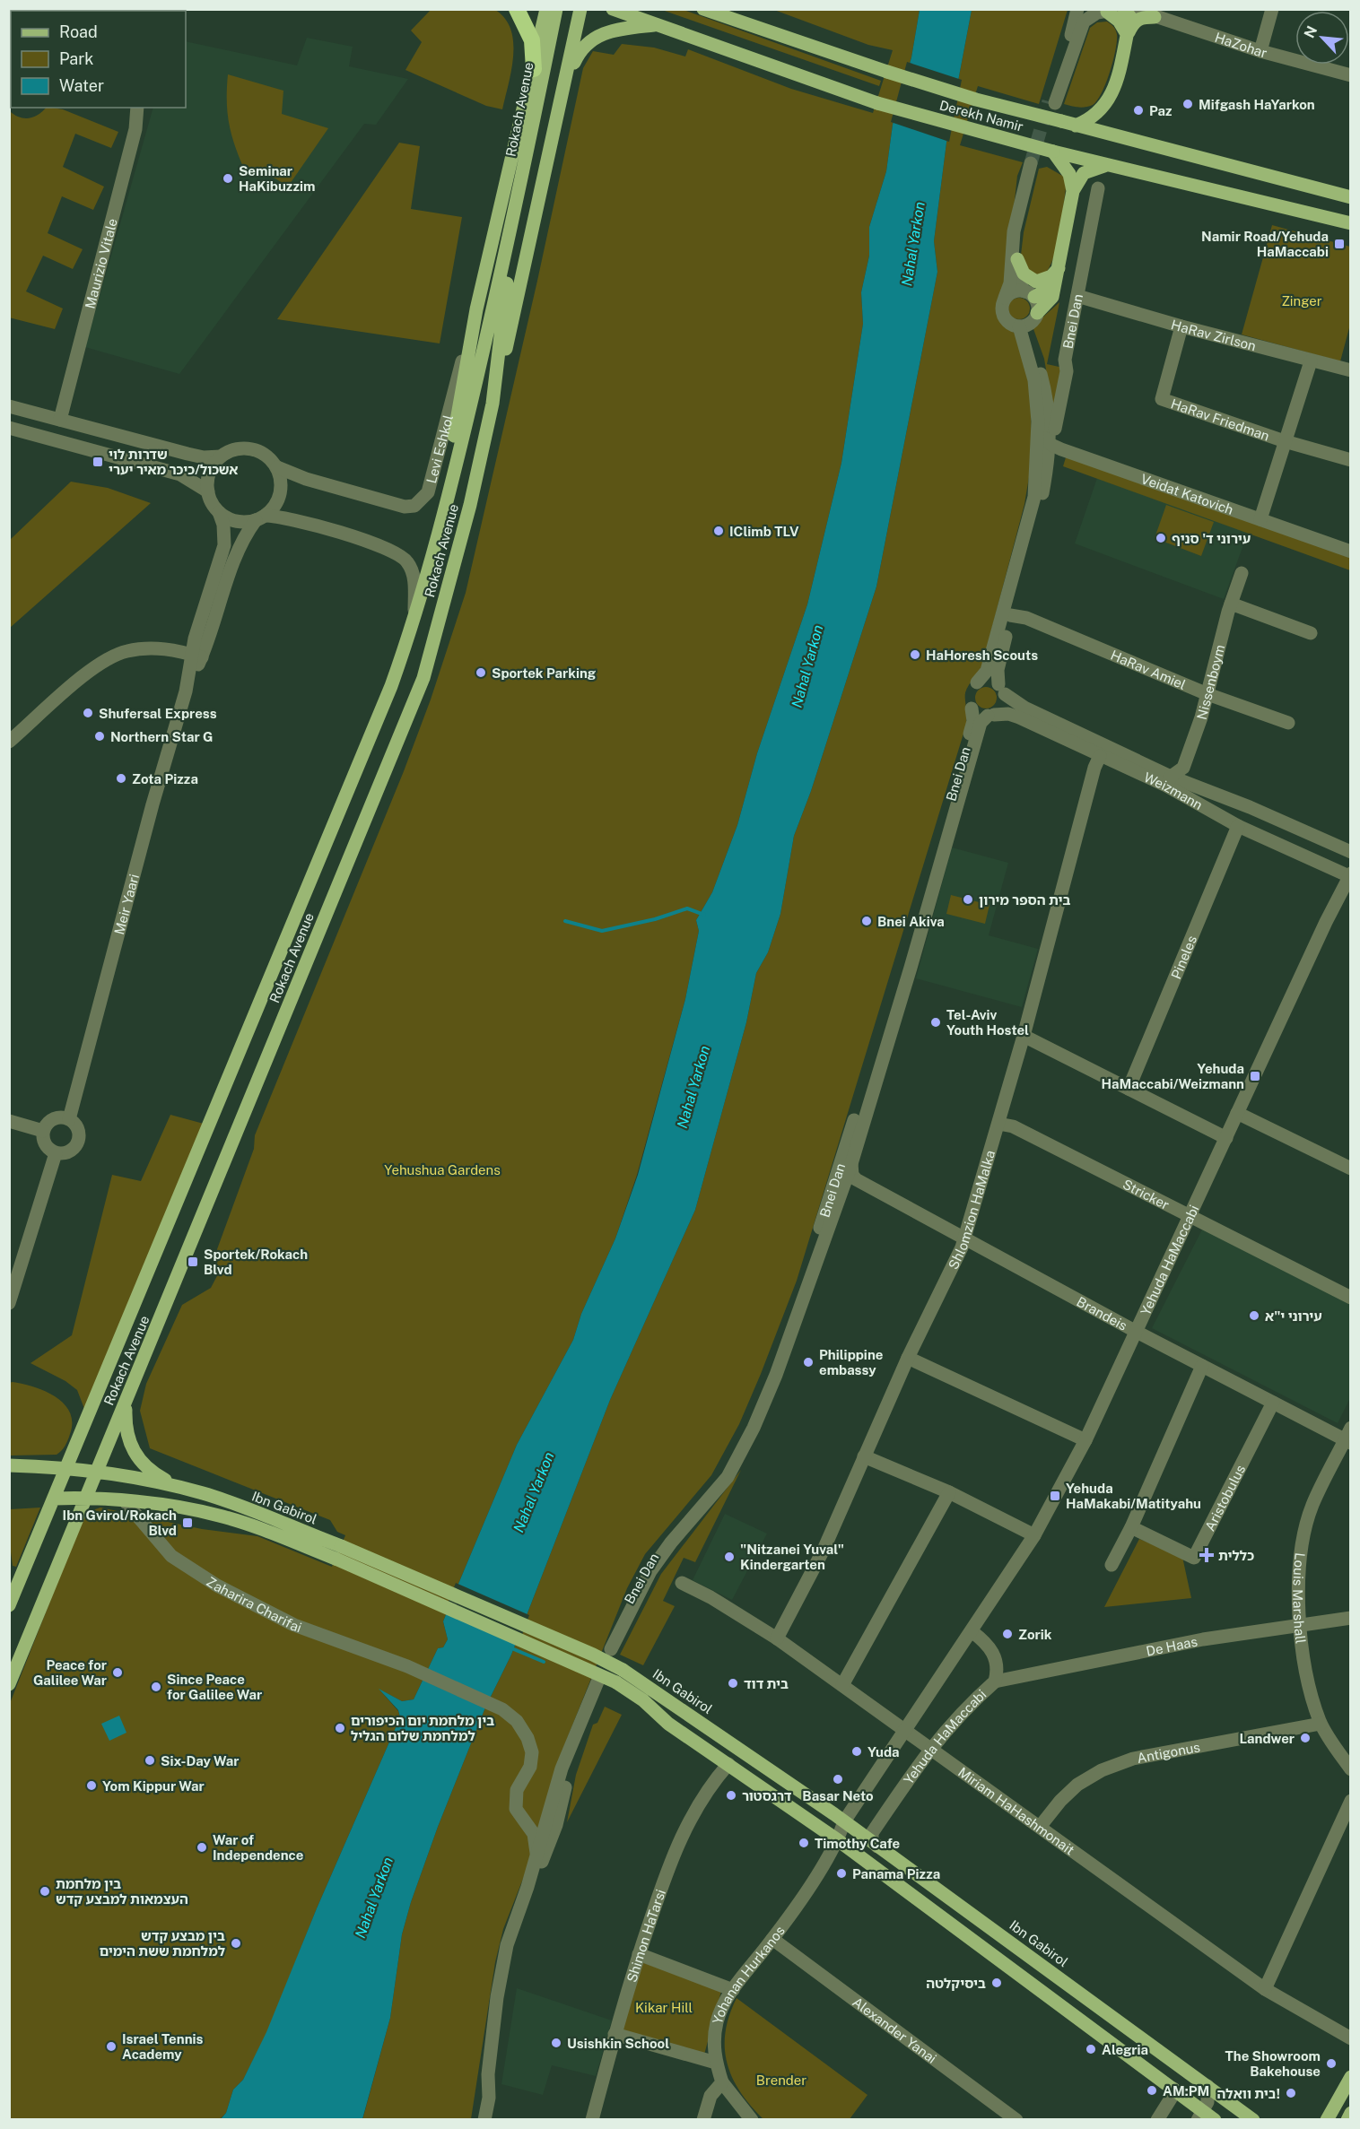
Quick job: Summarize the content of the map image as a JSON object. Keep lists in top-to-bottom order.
{
  "streets": {
    "main road": ["Rokach Avenue", "Derekh Namir", "Ibn Gabirol"],
    "street": [
      "HaZohar",
      "Maurizio Vitale",
      "Bnei Dan",
      "HaRav Zirlson",
      "HaRav Friedman",
      "Levi Eshkol",
      "Veidat Katovich",
      "HaRav Amiel",
      "Nissenboym",
      "Weizmann",
      "Meir Yaari",
      "Pineles",
      "Stricker",
      "Shlomzion HaMalka",
      "Yehuda HaMaccabi",
      "Brandeis",
      "Aristobulus",
      "Louis Marshall",
      "Zaharira Charifai",
      "De Haas",
      "Antigonus",
      "Miriam HaHashmonait",
      "Shimon HaTarsi",
      "Yohanan Hurkanos",
      "Alexander Yanai"
    ]
  },
  "crossings": [
    ["Rokach Avenue", "Ibn Gabirol"],
    ["Bnei Dan", "HaRav Zirlson"],
    ["Bnei Dan", "Veidat Katovich"],
    ["Bnei Dan", "HaRav Amiel"],
    ["Bnei Dan", "Weizmann"],
    ["Bnei Dan", "Brandeis"],
    ["HaRav Zirlson", "HaRav Friedman"],
    ["Levi Eshkol", "Meir Yaari"],
    ["HaRav Amiel", "Nissenboym"],
    ["Nissenboym", "Weizmann"],
    ["Weizmann", "Pineles"],
    ["Weizmann", "Shlomzion HaMalka"],
    ["Weizmann", "Yehuda HaMaccabi"],
    ["Stricker", "Shlomzion HaMalka"],
    ["Stricker", "Yehuda HaMaccabi"],
    ["Shlomzion HaMalka", "Brandeis"],
    ["Shlomzion HaMalka", "Miriam HaHashmonait"],
    ["Yehuda HaMaccabi", "Brandeis"],
    ["Yehuda HaMaccabi", "Ibn Gabirol"],
    ["Yehuda HaMaccabi", "De Haas"],
    ["Yehuda HaMaccabi", "Miriam HaHashmonait"],
    ["Yehuda HaMaccabi", "Yohanan Hurkanos"],
    ["Brandeis", "Aristobulus"],
    ["Brandeis", "Louis Marshall"],
    ["Ibn Gabirol", "Zaharira Charifai"],
    ["Ibn Gabirol", "Shimon HaTarsi"],
    ["Ibn Gabirol", "Yohanan Hurkanos"],
    ["Louis Marshall", "De Haas"],
    ["Louis Marshall", "Antigonus"],
    ["Antigonus", "Miriam HaHashmonait"],
    ["Yohanan Hurkanos", "Alexander Yanai"]
  ],
  "water": ["Nahal Yarkon"],
  "parks": [
    "Zinger",
    "Yehushua Gardens",
    "Kikar Hill",
    "Brender"
  ],
  "places": {
    "other": [
      "Mifgash HaYarkon",
      "Paz",
      "Seminar HaKibuzzim",
      "IClimb TLV",
      "עירוני ד' סניף",
      "HaHoresh Scouts",
      "Sportek Parking",
      "Shufersal Express",
      "Northern Star G",
      "Zota Pizza",
      "בית הספר מירון",
      "Bnei Akiva",
      "Tel-Aviv Youth Hostel",
      "עירוני י\"א",
      "Philippine embassy",
      "\"Nitzanei Yuval\" Kindergarten",
      "Zorik",
      "Peace for Galilee War",
      "בית דוד",
      "Since Peace for Galilee War",
      "בין מלחמת יום הכיפורים למלחמת שלום הגליל",
      "Landwer",
      "Yuda",
      "Six-Day War",
      "Basar Neto",
      "Yom Kippur War",
      "דרגסטור",
      "Timothy Cafe",
      "War of Independence",
      "Panama Pizza",
      "בין מלחמת העצמאות למבצע קדש",
      "בין מבצע קדש למלחמת ששת הימים",
      "ביסיקלטה",
      "Usishkin School",
      "Israel Tennis Academy",
      "Alegria",
      "The Showroom Bakehouse",
      "AM:PM",
      "בית וואלה!"
    ],
    "transit": [
      "Namir Road/Yehuda HaMaccabi",
      "שדרות לוי אשכול/כיכר מאיר יערי",
      "Yehuda HaMaccabi/Weizmann",
      "Sportek/Rokach Blvd",
      "Yehuda HaMakabi/Matityahu",
      "Ibn Gvirol/Rokach Blvd"
    ],
    "health": ["כללית"]
  },
  "legend": ["Road", "Park", "Water"],
  "north": "top left"
}
